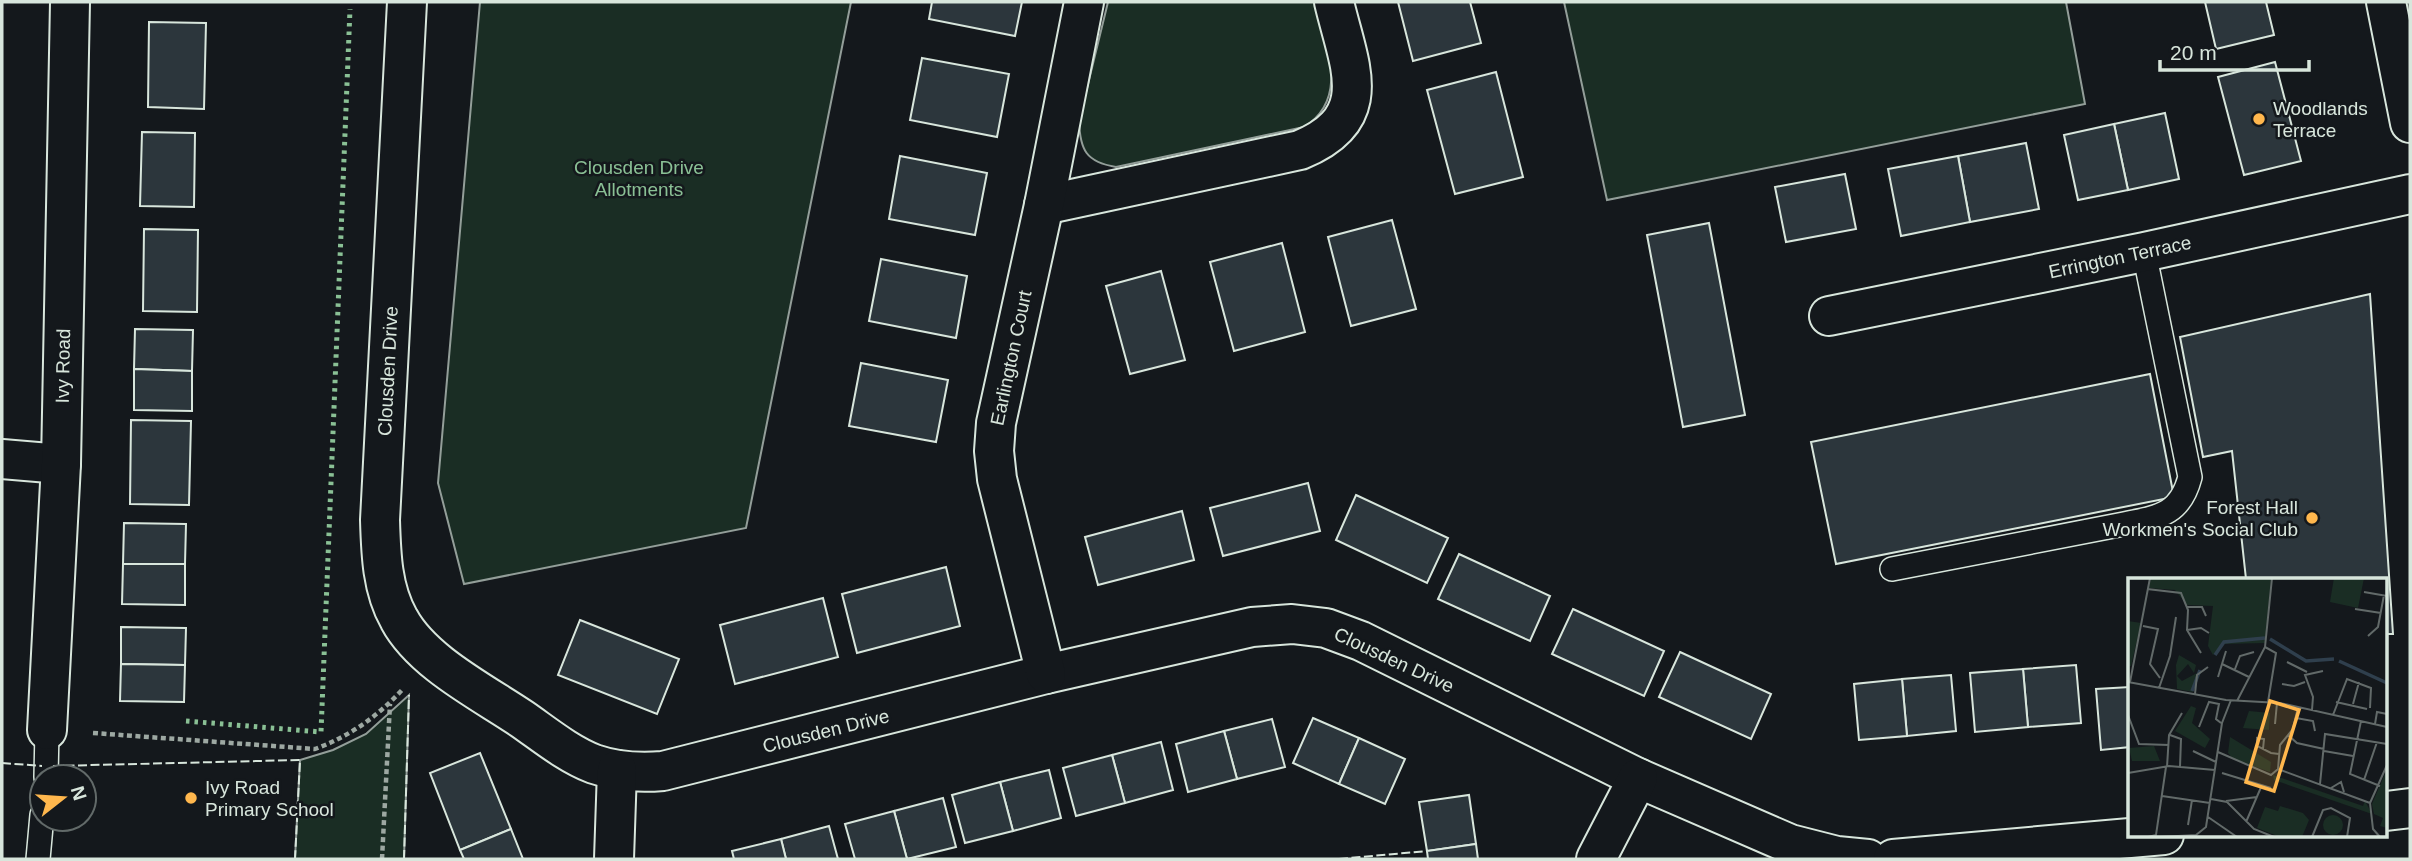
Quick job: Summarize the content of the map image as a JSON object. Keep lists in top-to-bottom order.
{
  "streets": {
    "street": [
      "Errington Terrace",
      "Earlington Court",
      "Ivy Road",
      "Clousden Drive"
    ]
  },
  "crossings": [
    ["Earlington Court", "Clousden Drive"]
  ],
  "parks": ["Clousden Drive Allotments"],
  "places": ["Woodlands Terrace", "Forest Hall Workmen's Social Club", "Ivy Road Primary School"],
  "scale_bar": "20 m",
  "north": "right"
}
